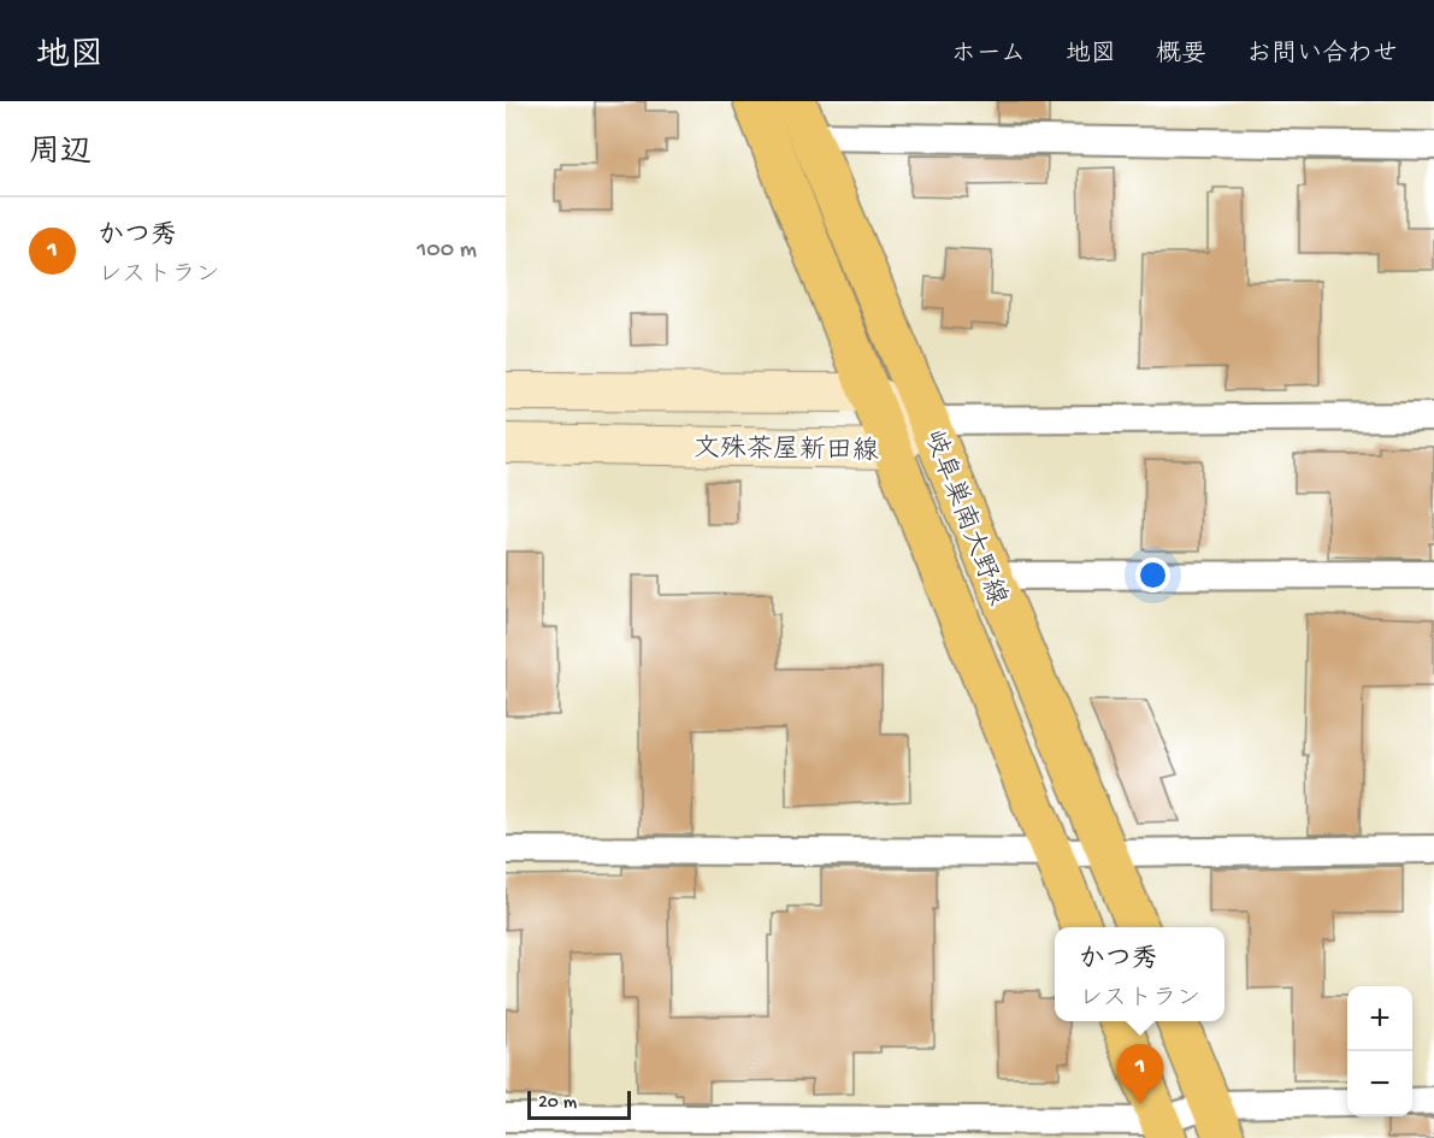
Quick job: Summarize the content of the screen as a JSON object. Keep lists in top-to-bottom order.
{
  "streets": {
    "main road": ["文殊茶屋新田線", "岐阜巣南大野線"]
  },
  "crossings": [
    ["文殊茶屋新田線", "岐阜巣南大野線"]
  ],
  "scale_bar": "20 m",
  "page": {
    "header": "地図",
    "nav": [
      "ホーム",
      "地図",
      "概要",
      "お問い合わせ"
    ],
    "heading": "周辺",
    "list": [
      {
        "mark": "1",
        "name": "かつ秀",
        "note": "レストラン",
        "value": "100 m"
      }
    ],
    "popup": ["かつ秀", "レストラン"],
    "map_buttons": ["+", "−"],
    "pins": "1",
    "scale": "20 m"
  }
}
